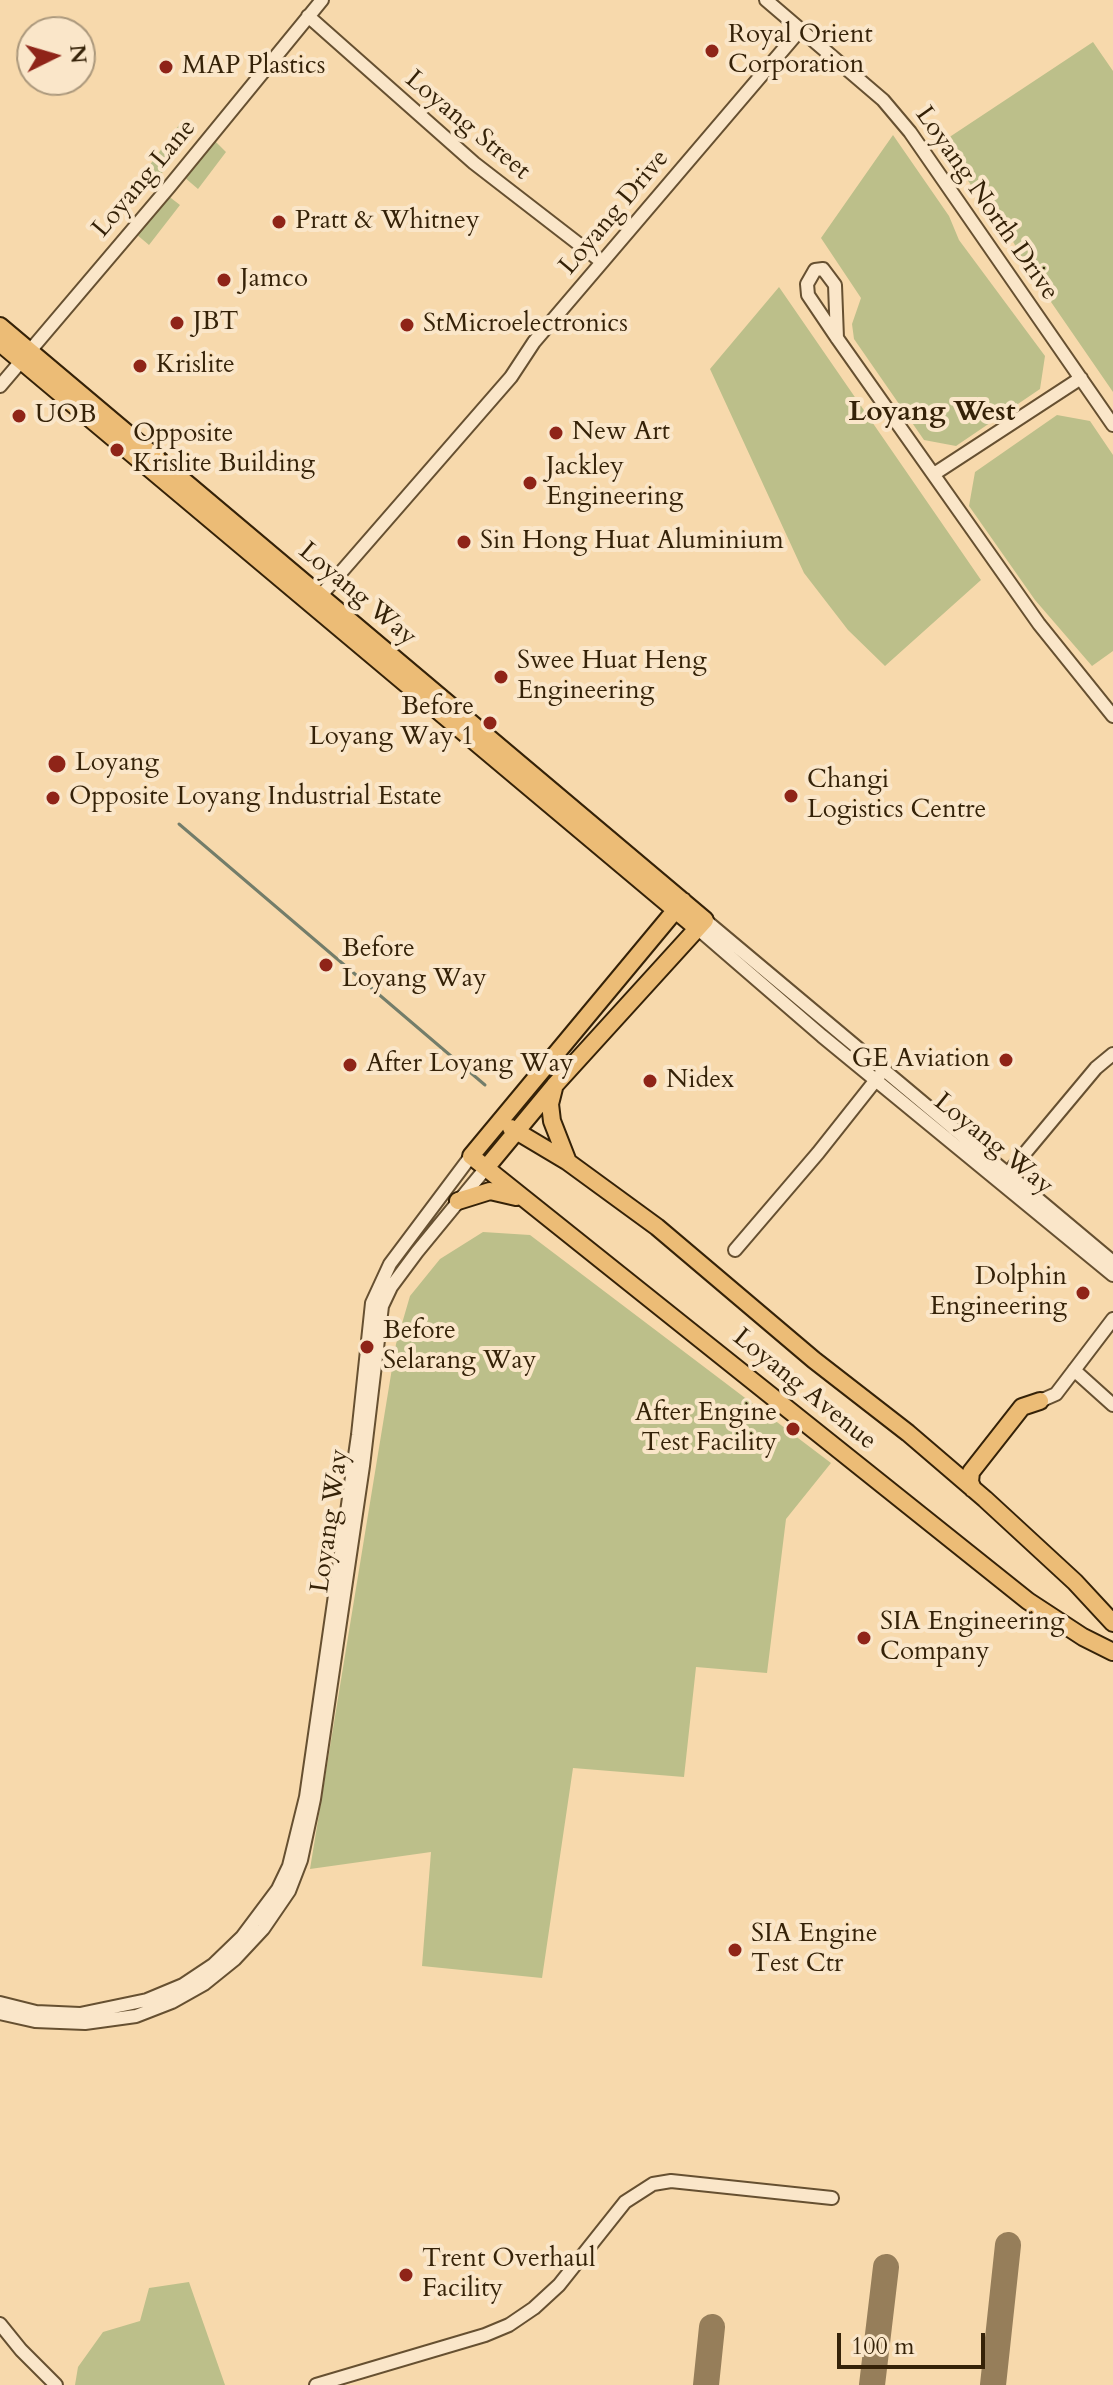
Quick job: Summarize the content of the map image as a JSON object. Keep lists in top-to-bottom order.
{
  "streets": {
    "main road": ["Loyang Way", "Loyang Avenue"],
    "street": [
      "Loyang Street",
      "Loyang Lane",
      "Loyang North Drive",
      "Loyang Drive"
    ]
  },
  "crossings": [
    ["Loyang Street", "Loyang Lane"],
    ["Loyang Street", "Loyang Drive"],
    ["Loyang Lane", "Loyang Way"],
    ["Loyang North Drive", "Loyang Drive"],
    ["Loyang Drive", "Loyang Way"],
    ["Loyang Way", "Loyang Avenue"]
  ],
  "districts": ["Loyang West"],
  "places": [
    "Royal Orient Corporation",
    "MAP Plastics",
    "Pratt & Whitney",
    "Jamco",
    "JBT",
    "StMicroelectronics",
    "Krislite",
    "UOB",
    "New Art",
    "Opposite Krislite Building",
    "Jackley Engineering",
    "Sin Hong Huat Aluminium",
    "Swee Huat Heng Engineering",
    "Before Loyang Way 1",
    "Loyang",
    "Changi Logistics Centre",
    "Opposite Loyang Industrial Estate",
    "Before Loyang Way",
    "GE Aviation",
    "After Loyang Way",
    "Nidex",
    "Dolphin Engineering",
    "Before Selarang Way",
    "After Engine Test Facility",
    "SIA Engineering Company",
    "SIA Engine Test Ctr",
    "Trent Overhaul Facility"
  ],
  "scale_bar": "100 m",
  "north": "right"
}
